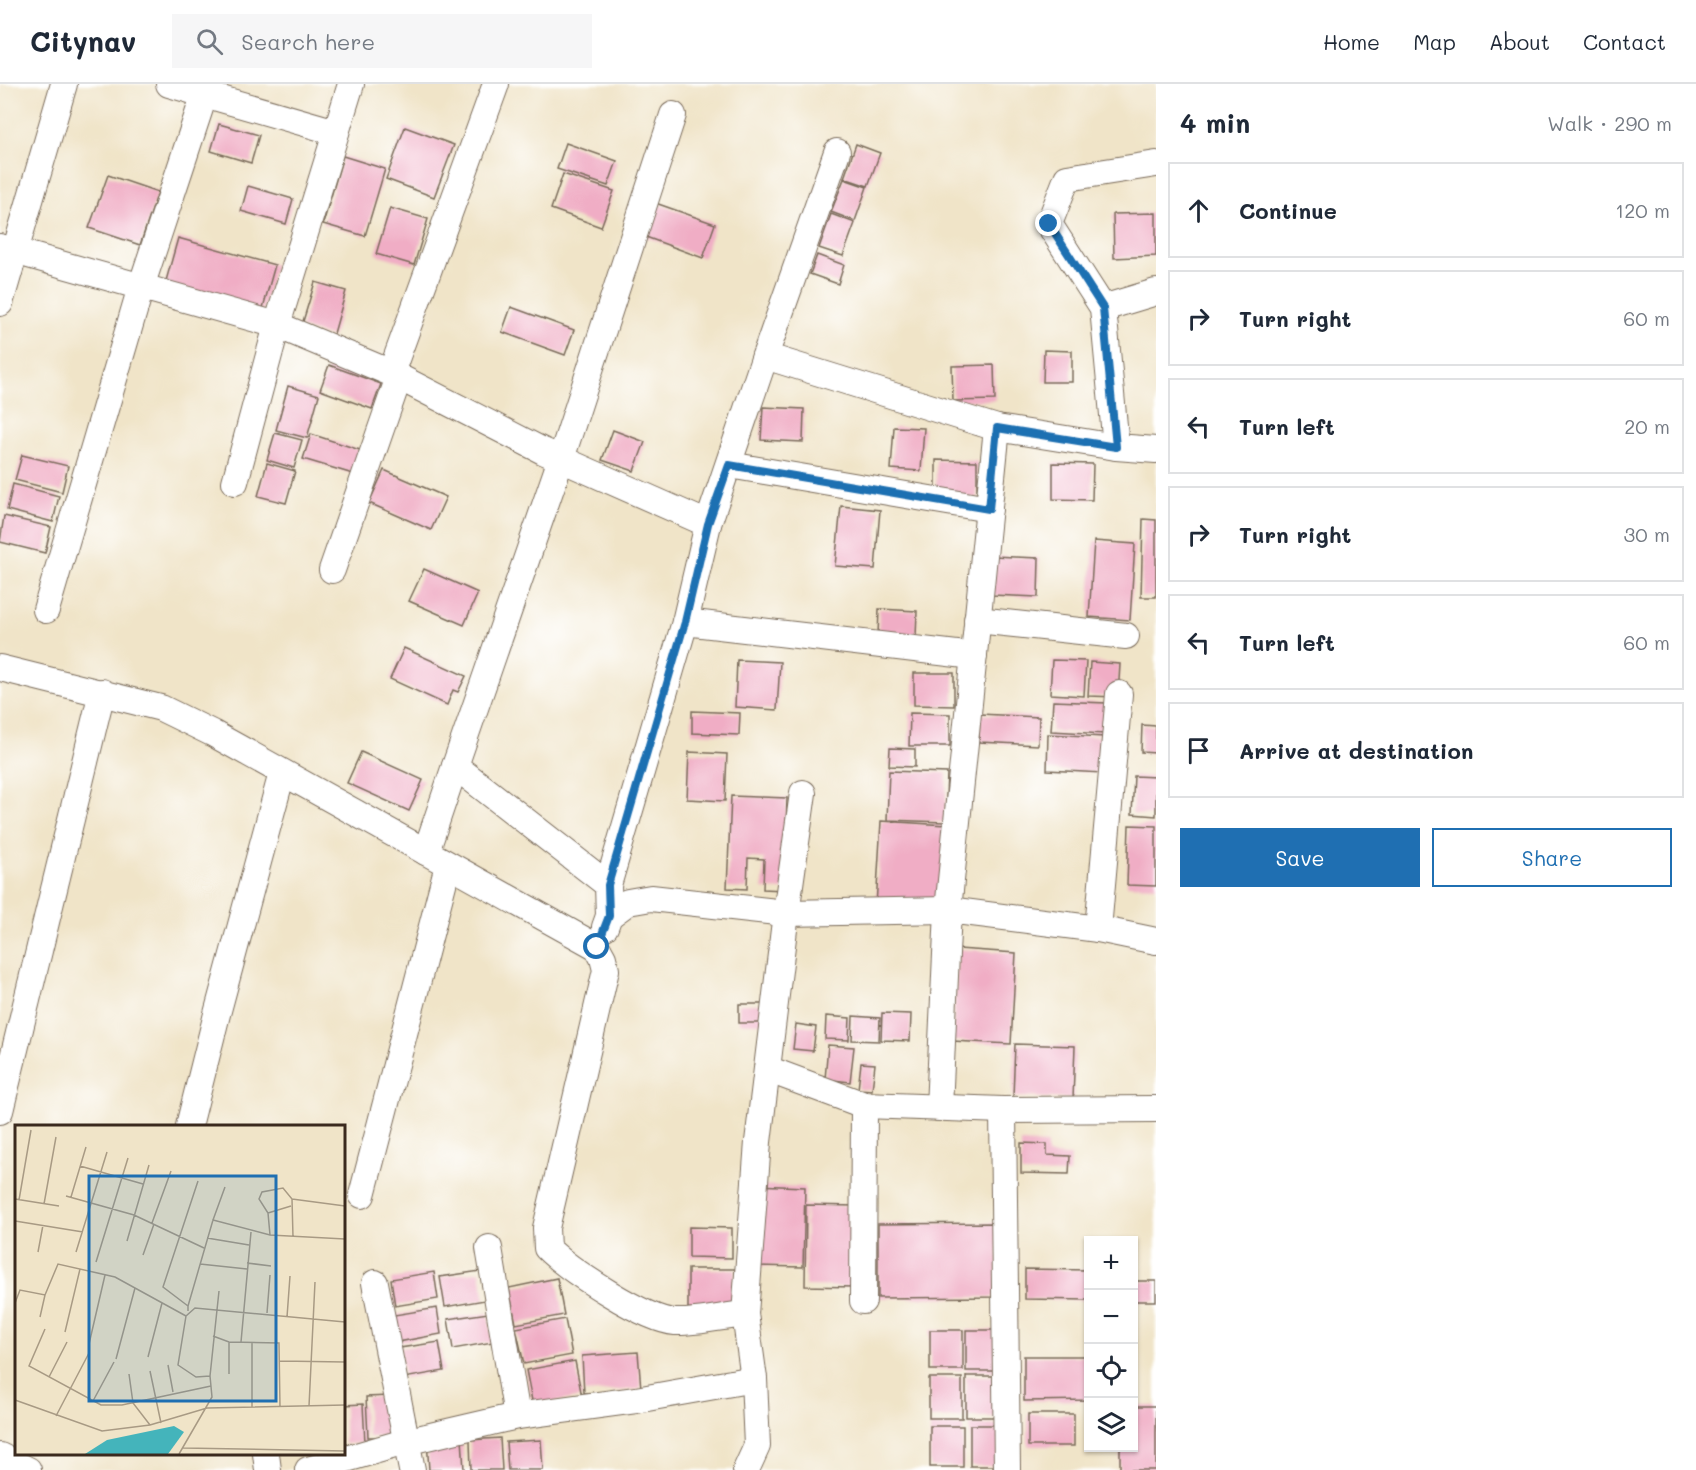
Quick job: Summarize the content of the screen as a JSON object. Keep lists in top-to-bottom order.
{
  "page": {
    "header": "Citynav",
    "search": "Search here",
    "nav": [
      "Home",
      "Map",
      "About",
      "Contact"
    ],
    "heading": ["4 min", "Walk · 290 m"],
    "list": [
      ["Continue", "120 m"],
      ["Turn right", "60 m"],
      ["Turn left", "20 m"],
      ["Turn right", "30 m"],
      ["Turn left", "60 m"],
      "Arrive at destination"
    ],
    "buttons": ["Save", "Share"],
    "map_buttons": ["+", "−"]
  }
}
